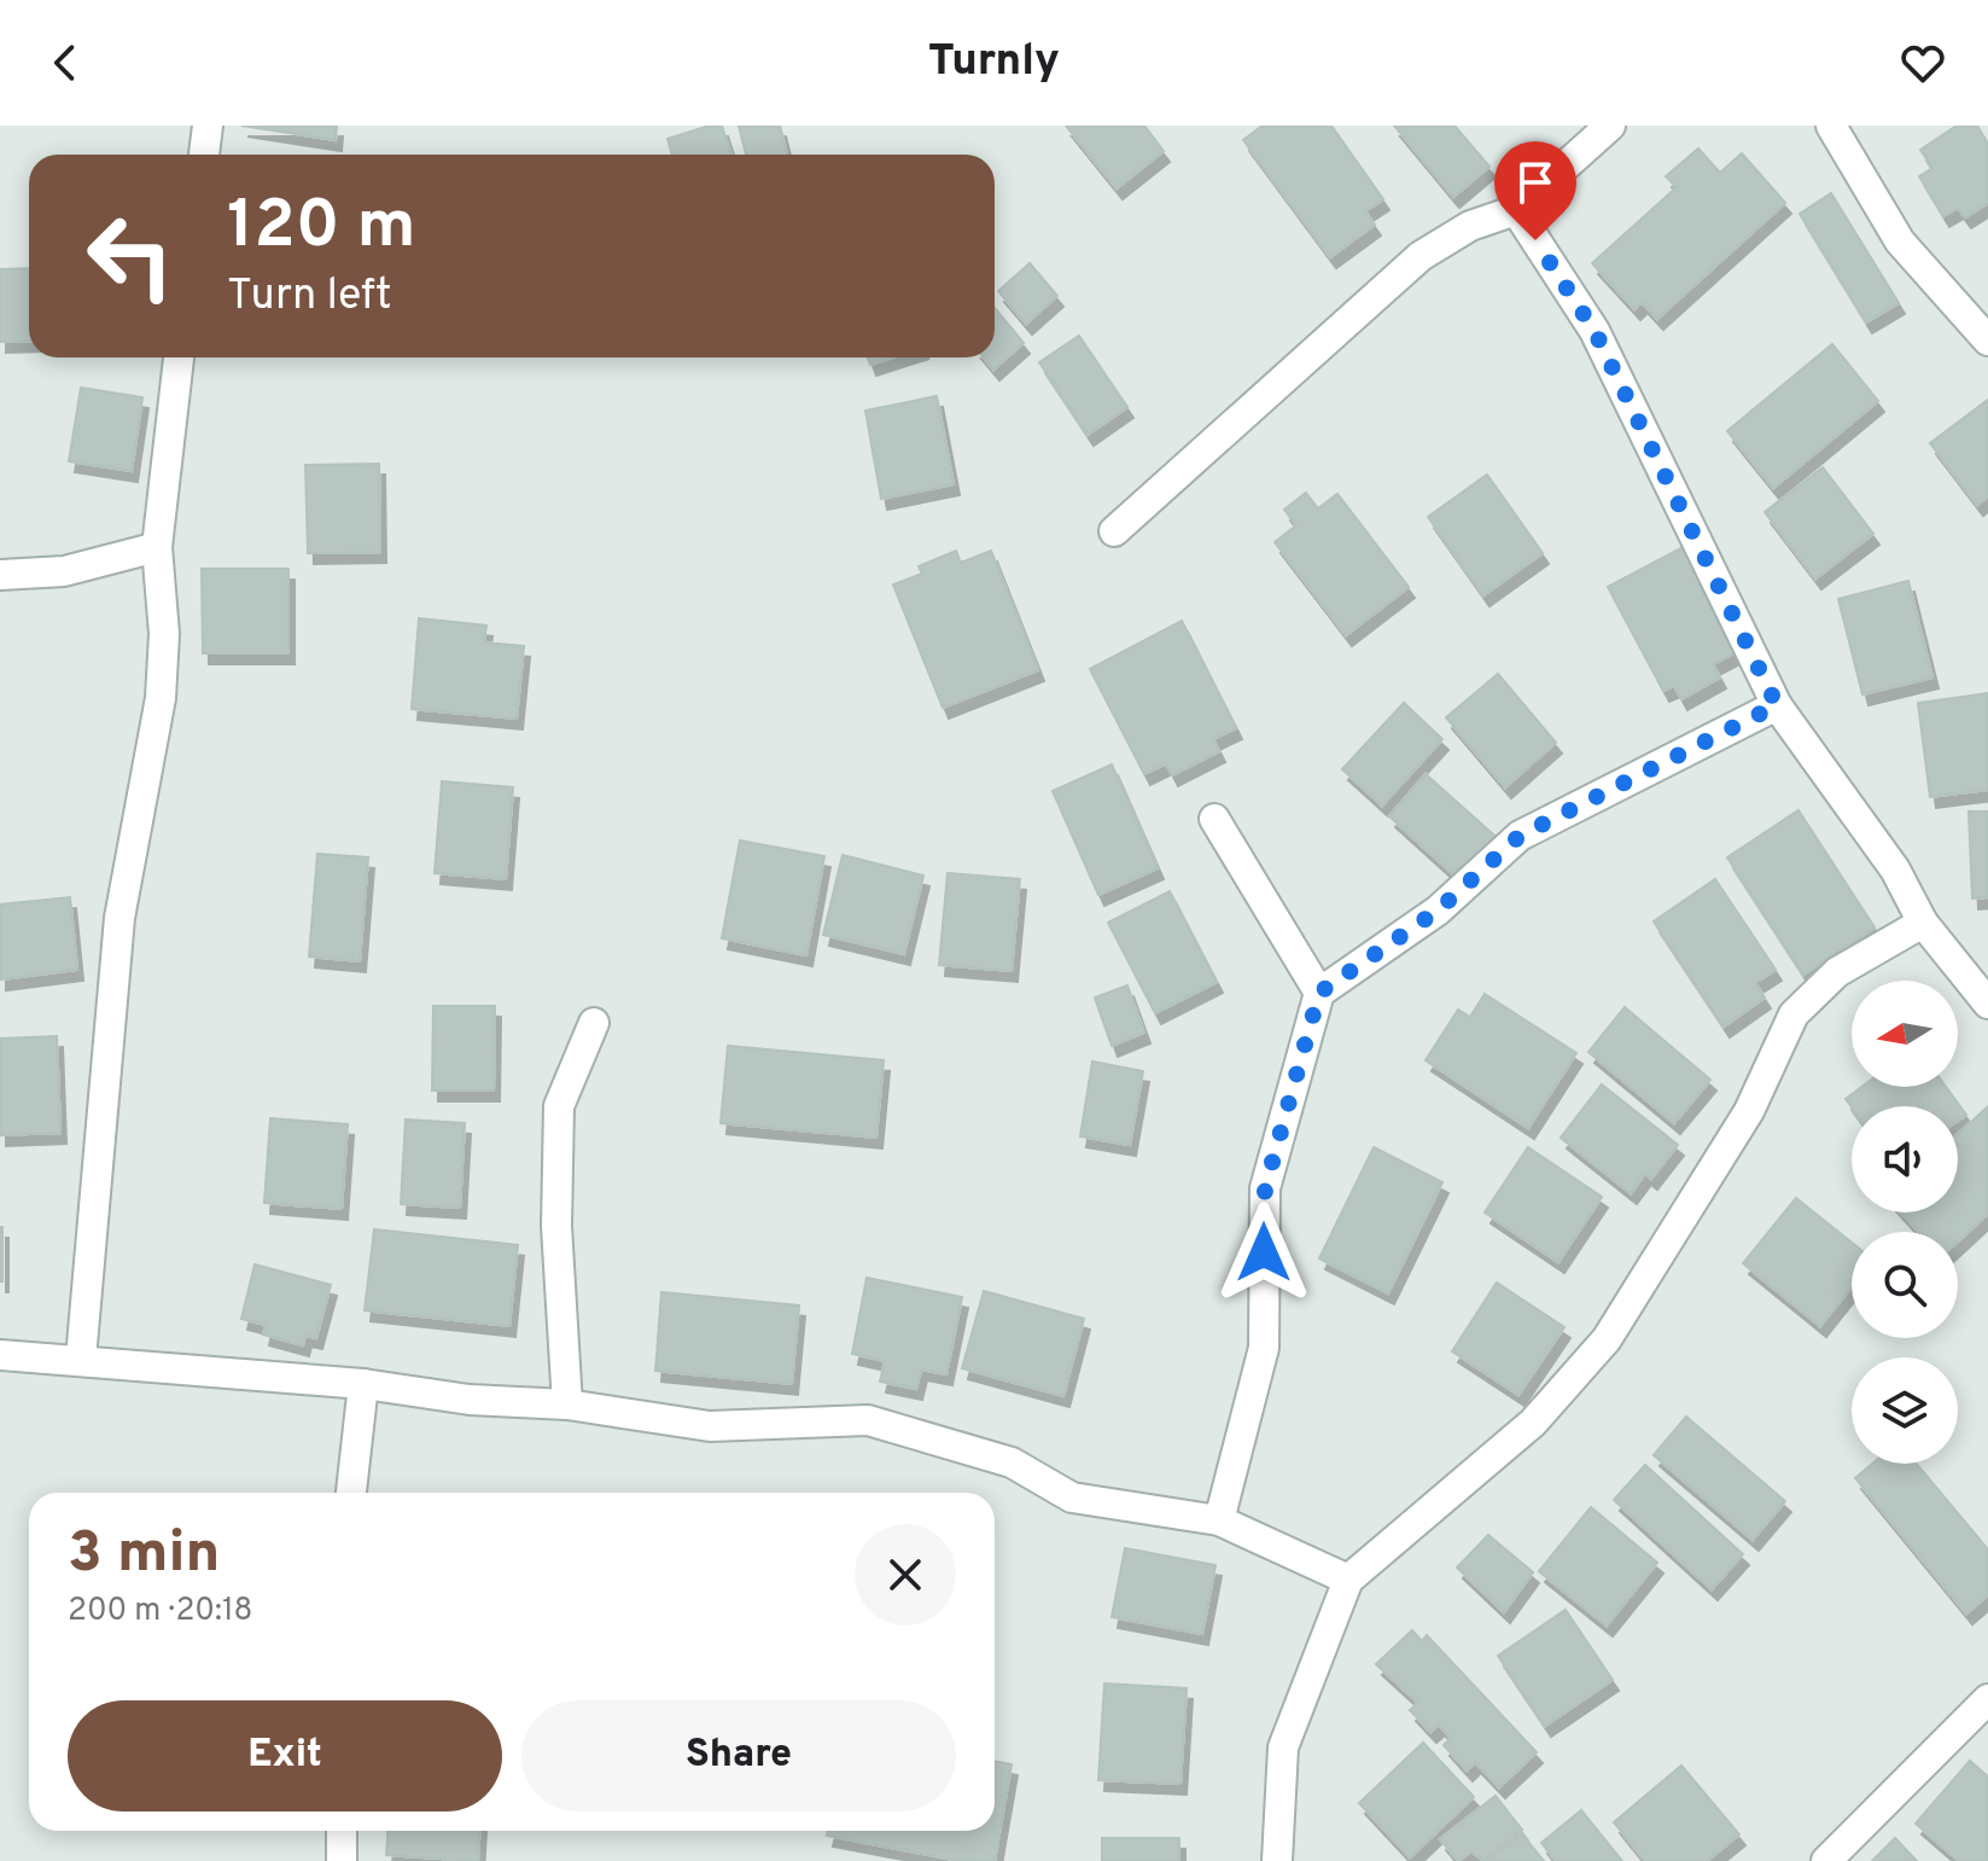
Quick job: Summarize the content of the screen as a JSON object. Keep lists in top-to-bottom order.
{
  "north": "left",
  "page": {
    "header": "Turnly",
    "turn": ["120 m", "Turn left"],
    "heading": ["3 min", "200 m · 20:18"],
    "buttons": ["Exit", "Share"]
  }
}
